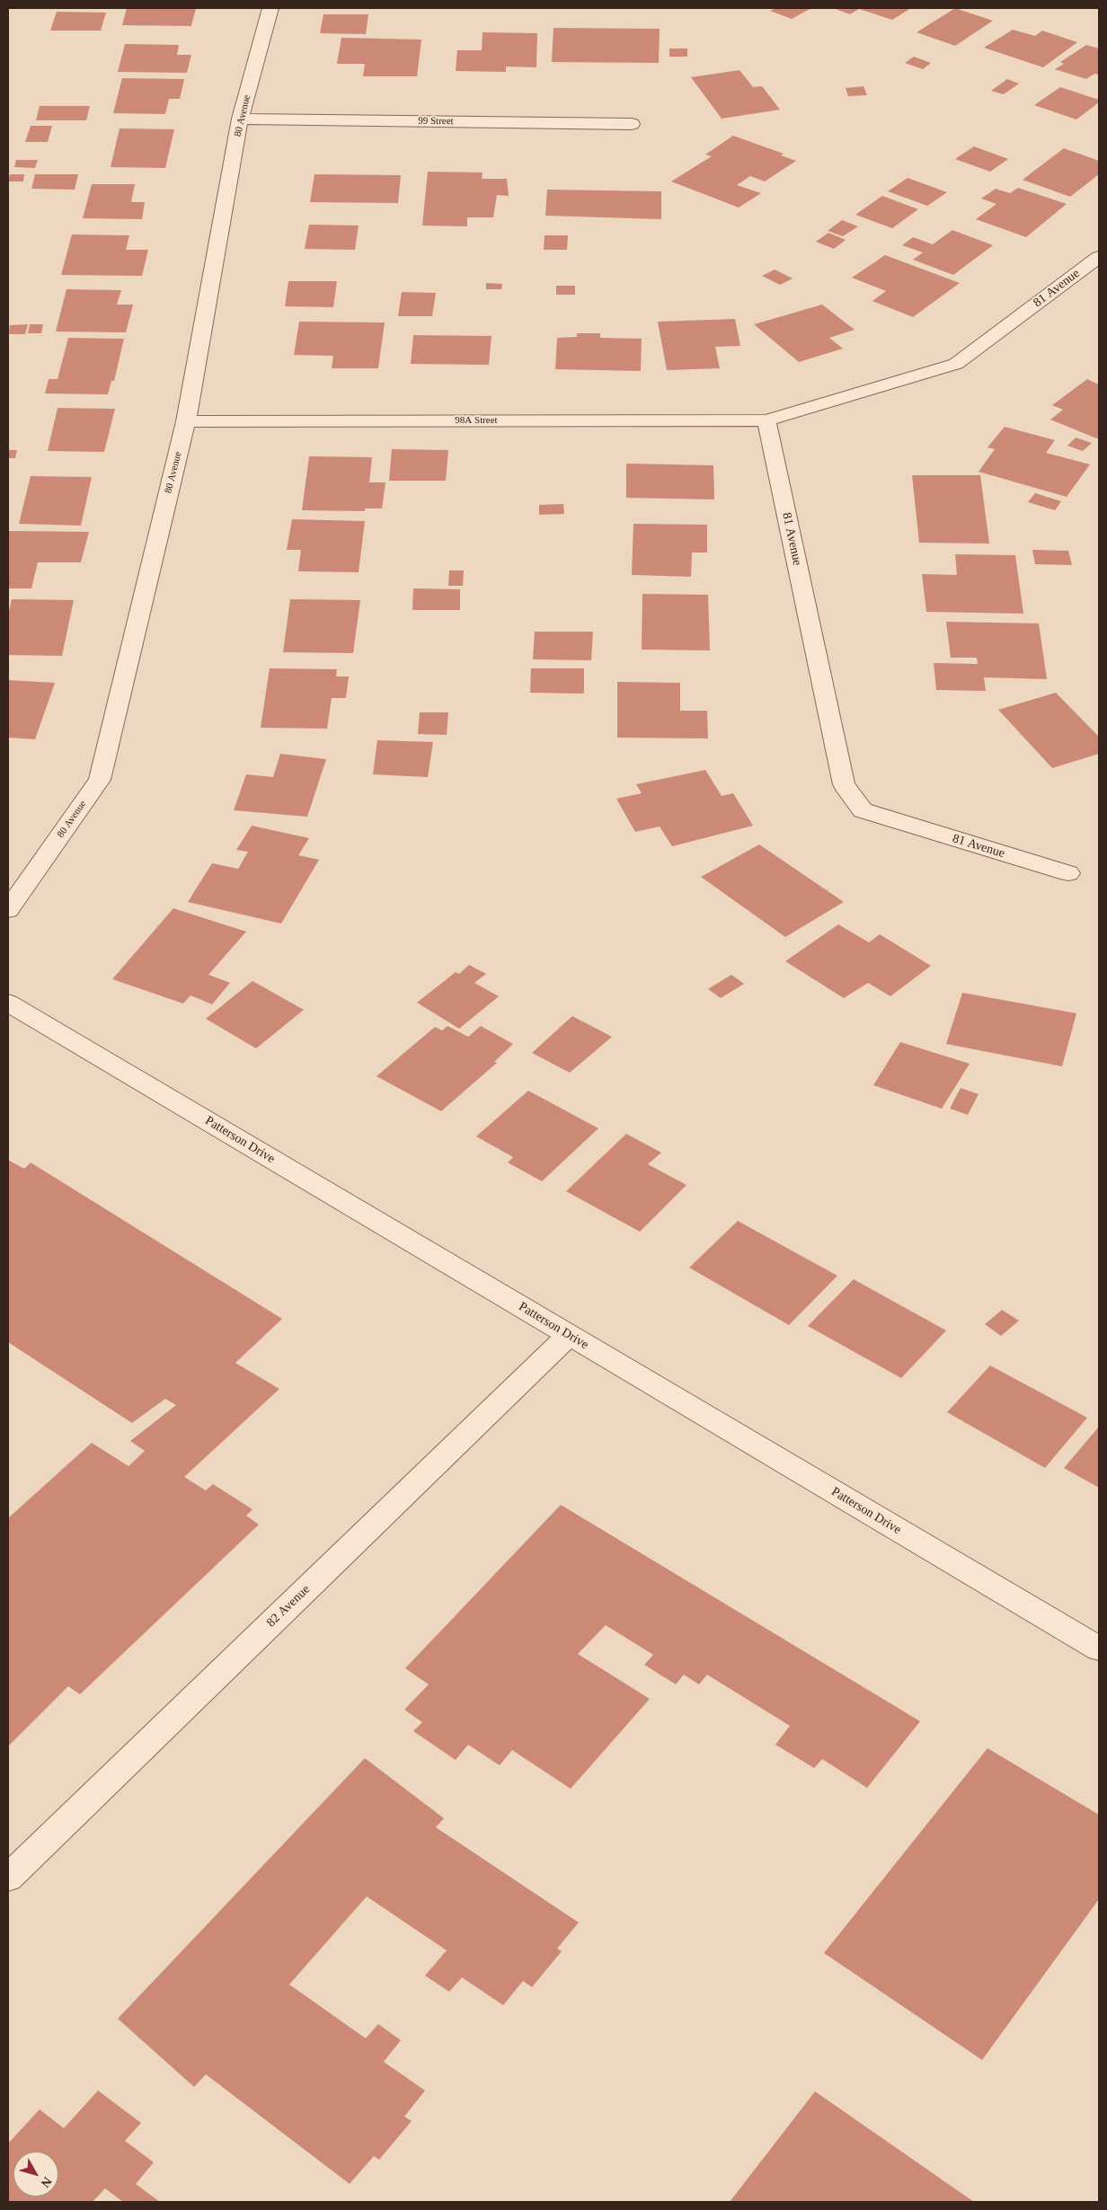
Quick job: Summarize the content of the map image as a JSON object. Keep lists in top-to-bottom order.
{
  "streets": {
    "street": [
      "80 Avenue",
      "99 Street",
      "81 Avenue",
      "98A Street",
      "Patterson Drive",
      "82 Avenue"
    ]
  },
  "crossings": [
    ["80 Avenue", "99 Street"],
    ["80 Avenue", "98A Street"],
    ["81 Avenue", "98A Street"],
    ["Patterson Drive", "82 Avenue"]
  ],
  "north": "bottom right"
}
